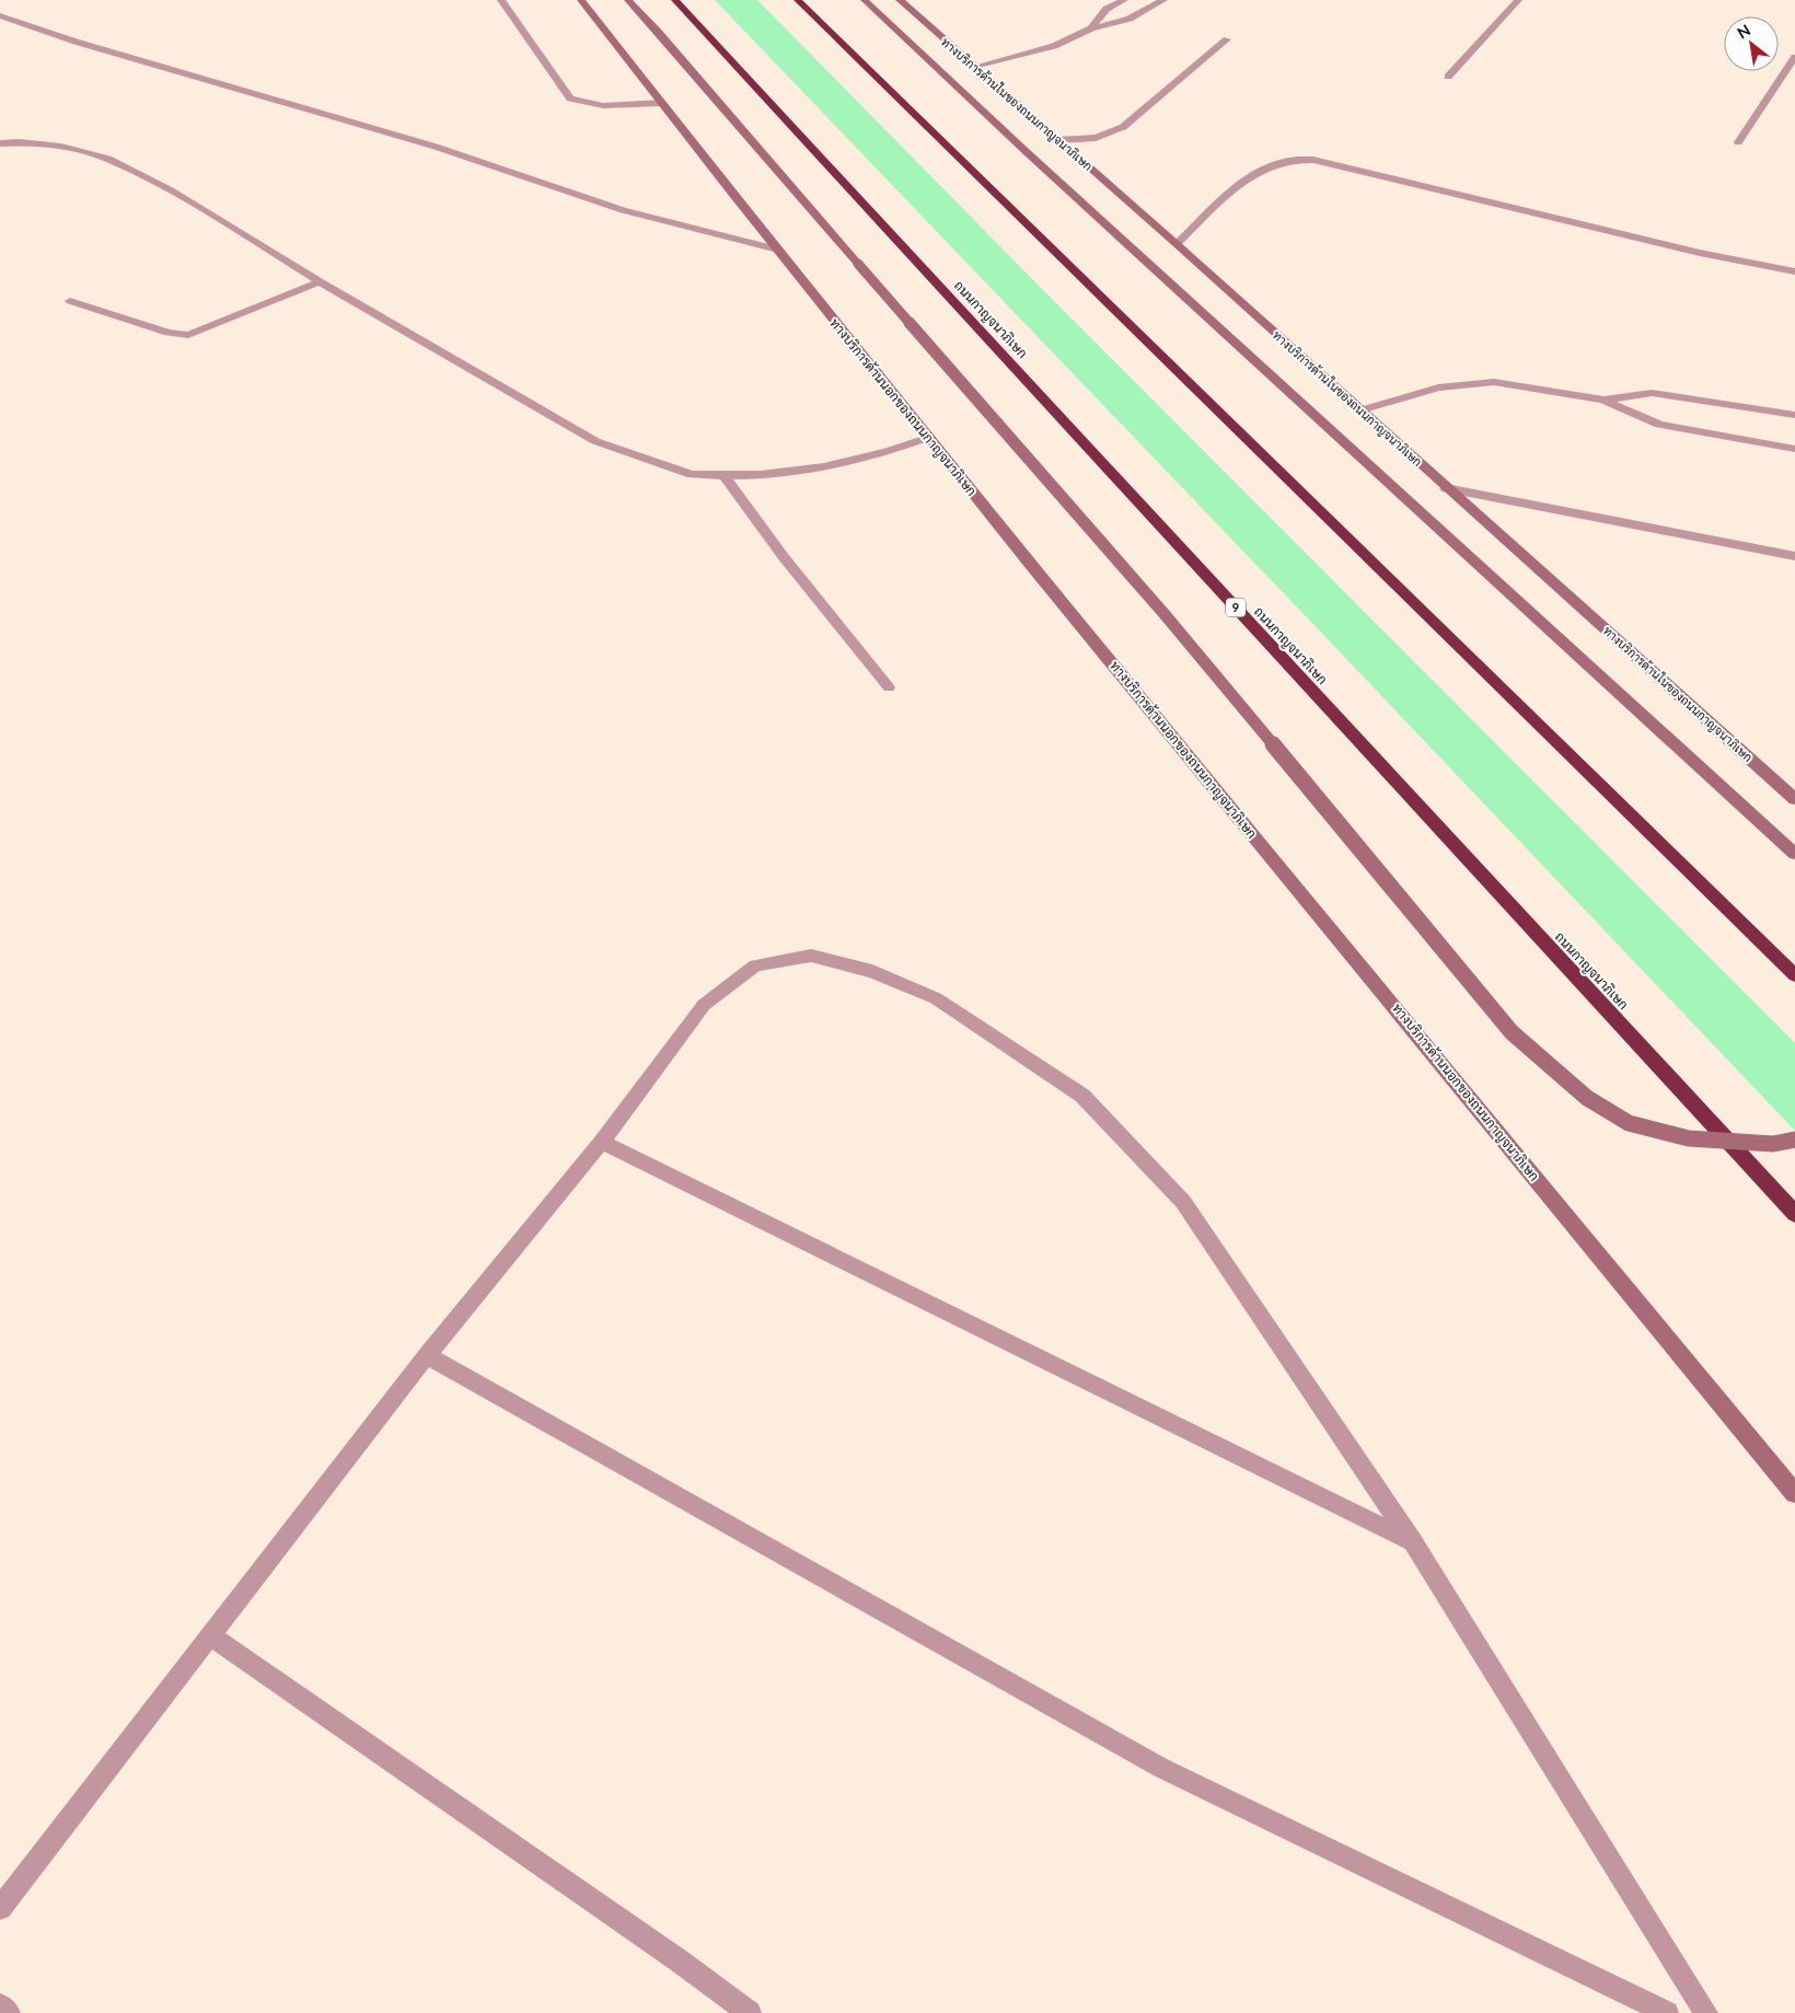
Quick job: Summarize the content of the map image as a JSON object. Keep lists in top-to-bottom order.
{
  "streets": {
    "highway": ["ถนนกาญจนาภิเษก", "9"],
    "main road": ["ทางบริการด้านในของถนนกาญจนาภิเษก", "ทางบริการด้านนอกของถนนกาญจนาภิเษก"]
  },
  "north": "top left"
}
